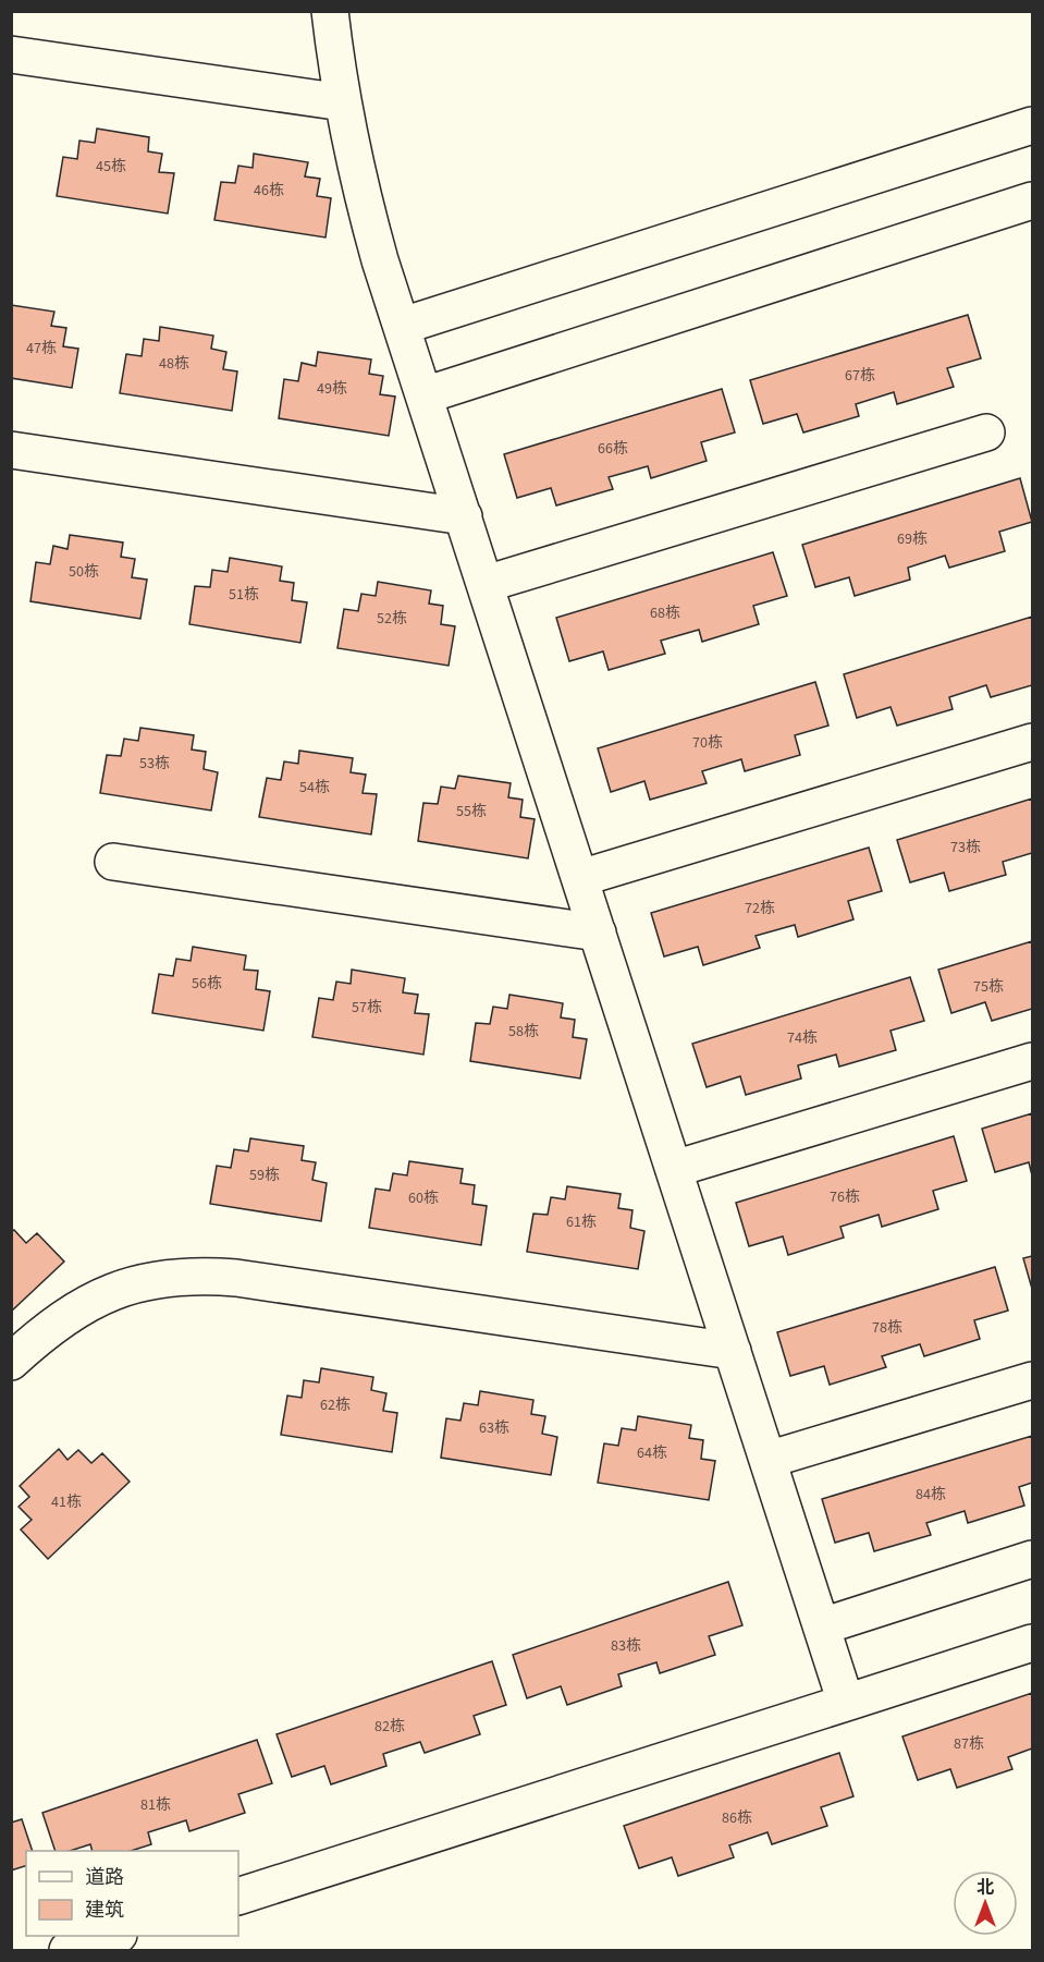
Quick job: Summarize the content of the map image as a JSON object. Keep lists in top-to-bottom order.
{
  "house_numbers": [
    "45栋",
    "46栋",
    "47栋",
    "48栋",
    "67栋",
    "49栋",
    "66栋",
    "69栋",
    "50栋",
    "51栋",
    "68栋",
    "52栋",
    "70栋",
    "53栋",
    "54栋",
    "55栋",
    "73栋",
    "72栋",
    "56栋",
    "75栋",
    "57栋",
    "58栋",
    "74栋",
    "59栋",
    "76栋",
    "60栋",
    "61栋",
    "78栋",
    "62栋",
    "63栋",
    "64栋",
    "84栋",
    "41栋",
    "83栋",
    "82栋",
    "87栋",
    "81栋",
    "86栋"
  ],
  "legend": ["道路", "建筑"],
  "north": "top"
}
